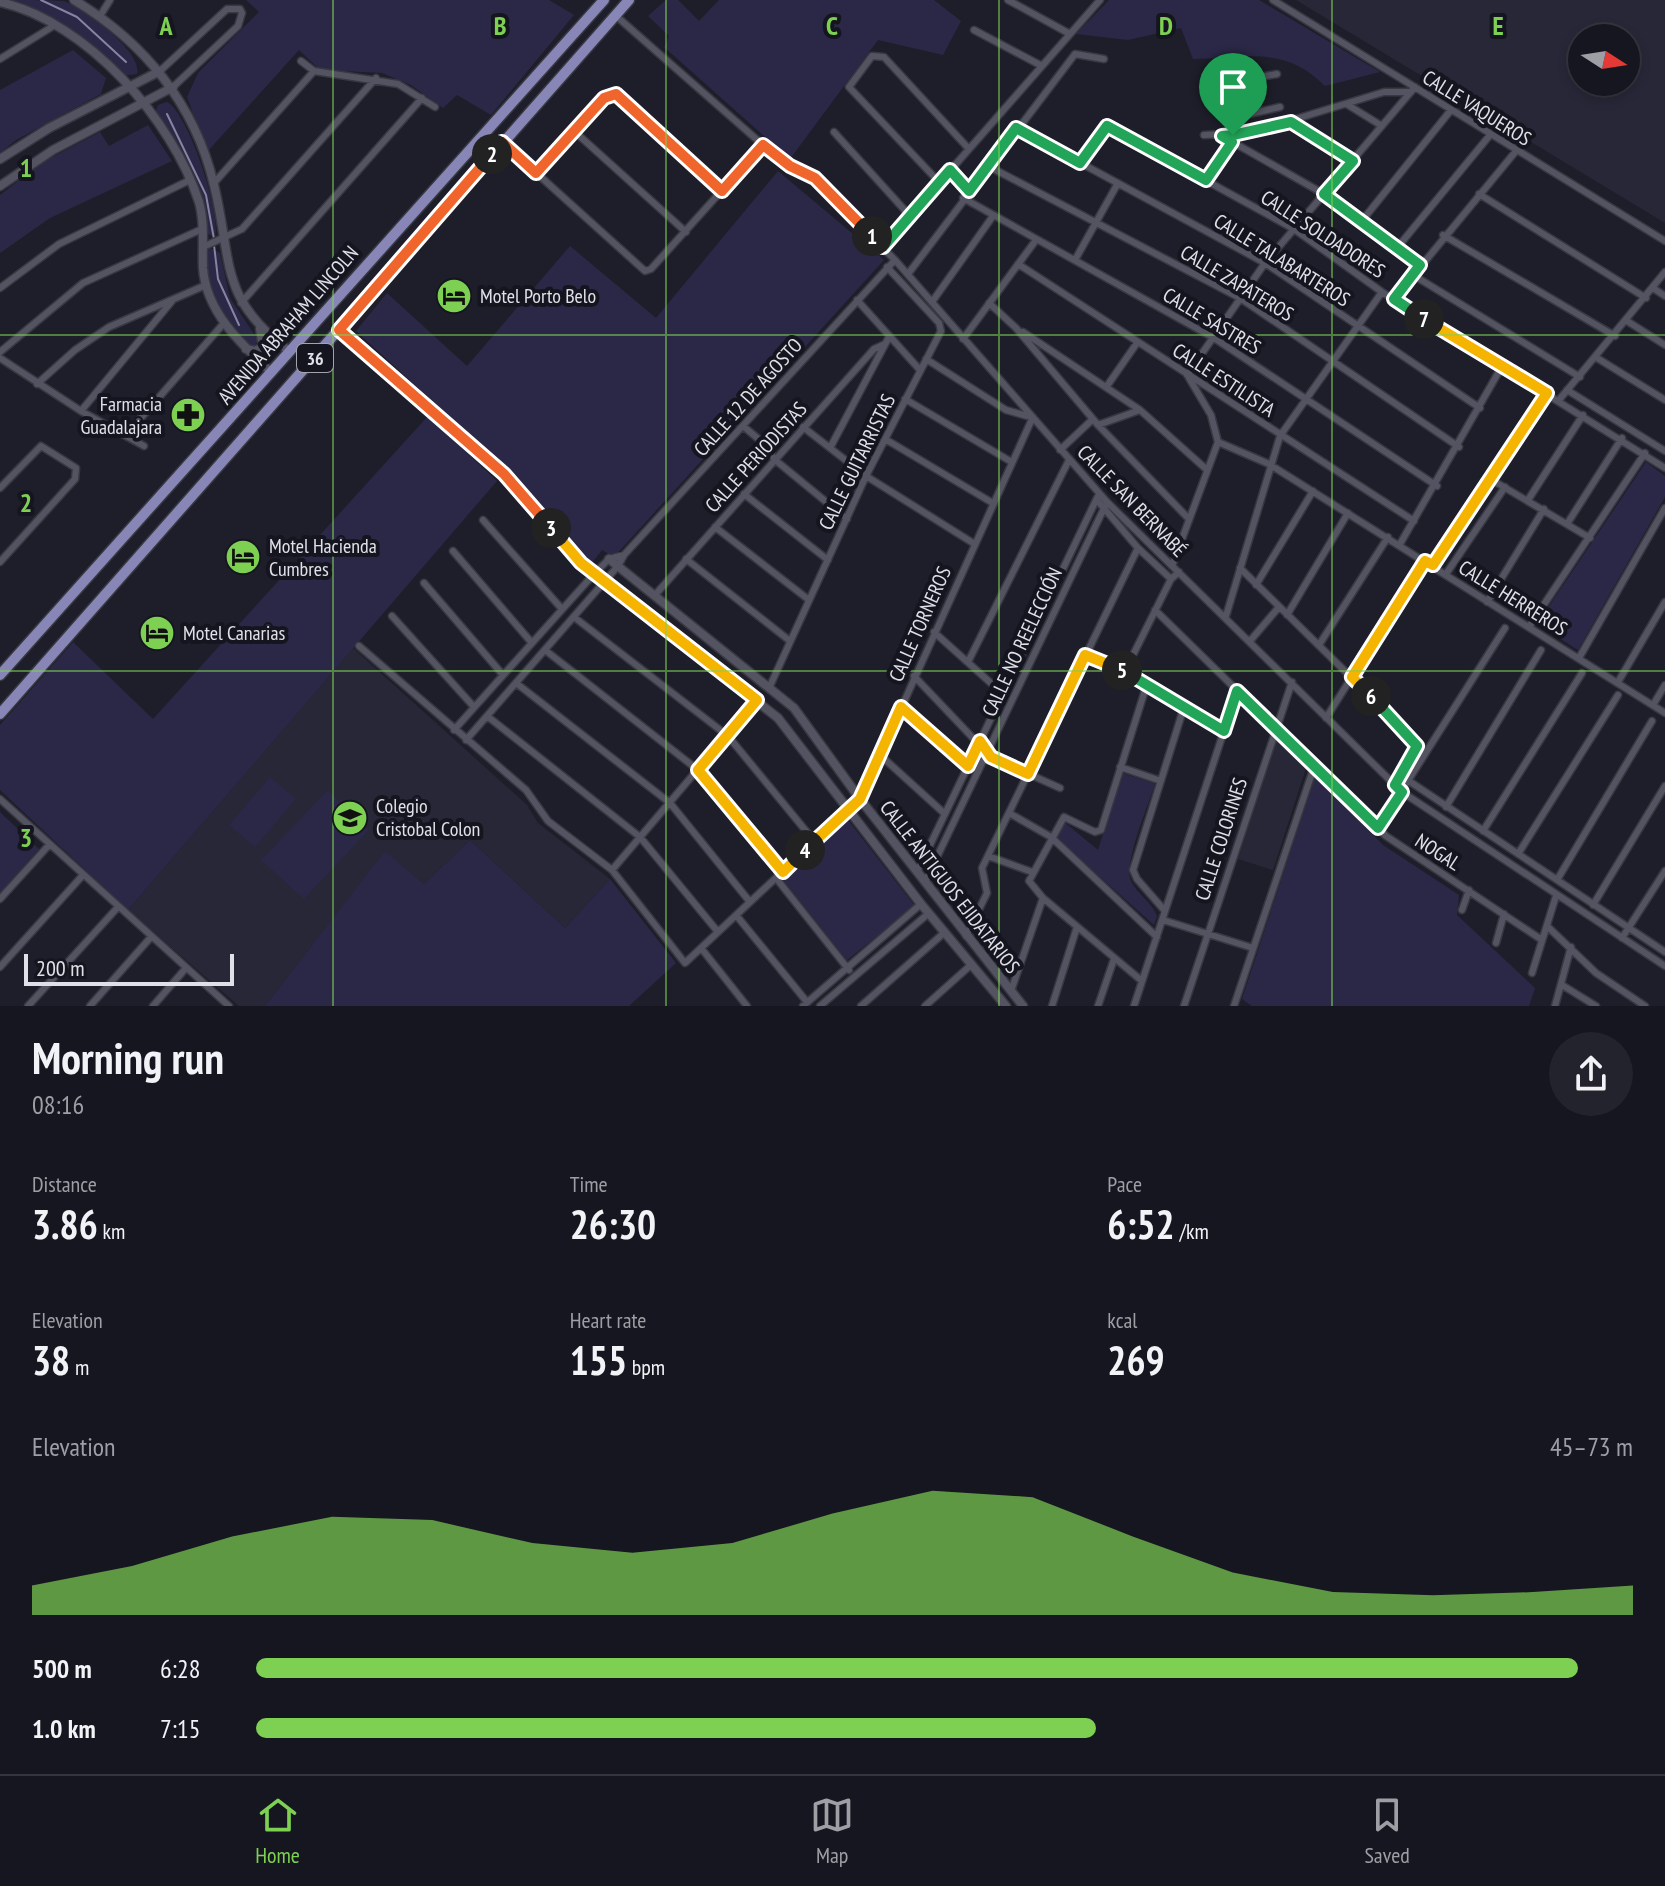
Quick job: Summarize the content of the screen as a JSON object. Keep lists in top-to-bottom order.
{
  "streets": {
    "main road": ["AVENIDA ABRAHAM LINCOLN", "36"],
    "street": [
      "CALLE VAQUEROS",
      "CALLE SOLDADORES",
      "CALLE TALABARTEROS",
      "CALLE ZAPATEROS",
      "CALLE SASTRES",
      "CALLE ESTILISTA",
      "CALLE 12 DE AGOSTO",
      "CALLE PERIODISTAS",
      "CALLE GUITARRISTAS",
      "CALLE SAN BERNABÉ",
      "CALLE HERREROS",
      "CALLE TORNEROS",
      "CALLE NO REELECCIÓN",
      "CALLE COLORINES",
      "NOGAL",
      "CALLE ANTIGUOS EJIDATARIOS"
    ]
  },
  "crossings": [
    ["CALLE SOLDADORES", "CALLE TALABARTEROS"],
    ["36", "CALLE SAN BERNABÉ"],
    ["36", "CALLE ANTIGUOS EJIDATARIOS"],
    ["CALLE 12 DE AGOSTO", "CALLE GUITARRISTAS"],
    ["CALLE 12 DE AGOSTO", "CALLE SAN BERNABÉ"],
    ["CALLE 12 DE AGOSTO", "CALLE ANTIGUOS EJIDATARIOS"],
    ["CALLE PERIODISTAS", "CALLE ANTIGUOS EJIDATARIOS"],
    ["CALLE GUITARRISTAS", "CALLE ANTIGUOS EJIDATARIOS"],
    ["CALLE SAN BERNABÉ", "CALLE TORNEROS"],
    ["CALLE SAN BERNABÉ", "CALLE NO REELECCIÓN"],
    ["CALLE SAN BERNABÉ", "CALLE COLORINES"],
    ["CALLE TORNEROS", "CALLE ANTIGUOS EJIDATARIOS"],
    ["CALLE NO REELECCIÓN", "CALLE ANTIGUOS EJIDATARIOS"],
    ["CALLE COLORINES", "NOGAL"]
  ],
  "places": {
    "hotel": ["Motel Porto Belo", "Motel Hacienda Cumbres", "Motel Canarias"],
    "pharmacy": ["Farmacia Guadalajara"],
    "school or university": ["Colegio Cristobal Colon"]
  },
  "scale_bar": "200 m",
  "north": "right",
  "page": {
    "pins": [
      "2",
      "1",
      "7",
      "3",
      "5",
      "6",
      "4"
    ],
    "scale": "200 m",
    "heading": ["Morning run", "08:16"],
    "stats": [
      ["Distance", "3.86 km"],
      ["Time", "26:30"],
      ["Pace", "6:52 /km"],
      ["Elevation", "38 m"],
      ["Heart rate", "155 bpm"],
      ["kcal", "269"]
    ],
    "chart": ["Elevation", "45–73 m"],
    "list": [
      {
        "name": "500 m",
        "note": "6:28"
      },
      {
        "name": "1.0 km",
        "note": "7:15"
      }
    ],
    "tabs": ["Home", "Map", "Saved"]
  },
  "grid": {
    "columns": [
      "A",
      "B",
      "C",
      "D",
      "E"
    ],
    "rows": ["1", "2", "3"]
  }
}
